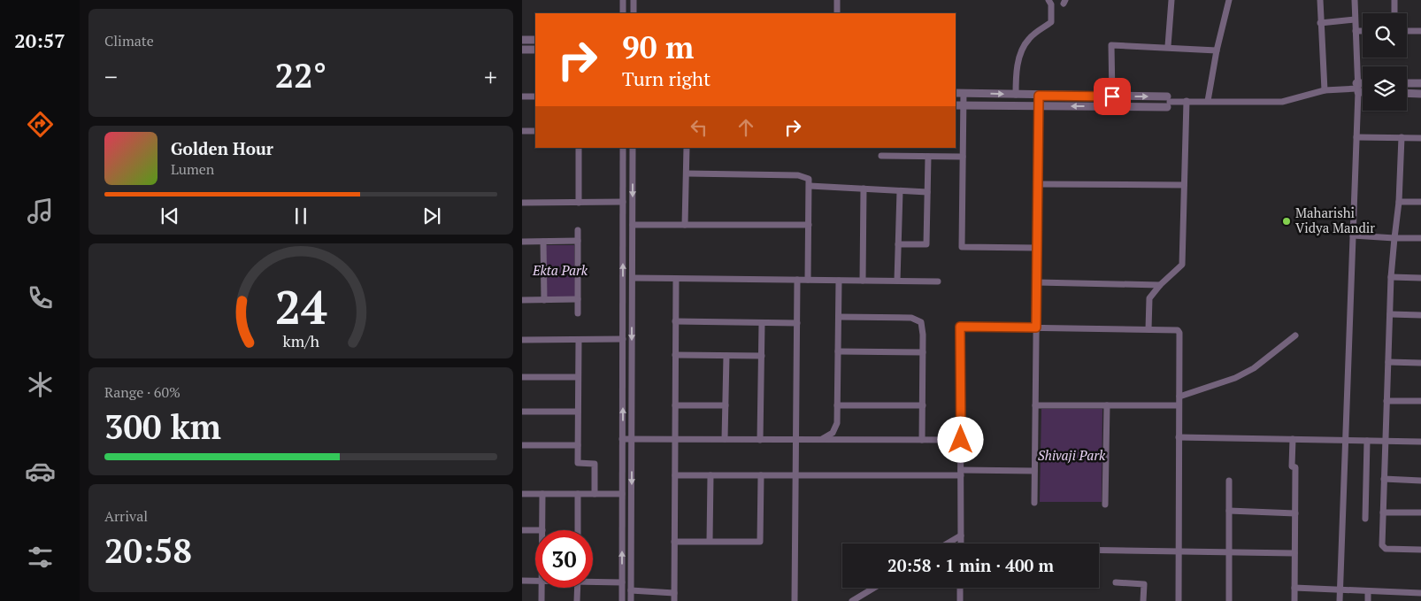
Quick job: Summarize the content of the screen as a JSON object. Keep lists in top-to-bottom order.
{
  "parks": ["Ekta Park", "Shivaji Park"],
  "places": ["Maharishi Vidya Mandir"],
  "page": {
    "tabs": "20:57",
    "tile": [
      "Climate",
      ["Range · 60%", "300 km"],
      ["Arrival", "20:58"]
    ],
    "turn": ["90 m", "Turn right"],
    "heat": ["−", "22°", "+"],
    "song": ["Golden Hour", "Lumen"],
    "limit": "30",
    "trip": "20:58 · 1 min · 400 m",
    "gauge": ["24", "km/h"]
  }
}
